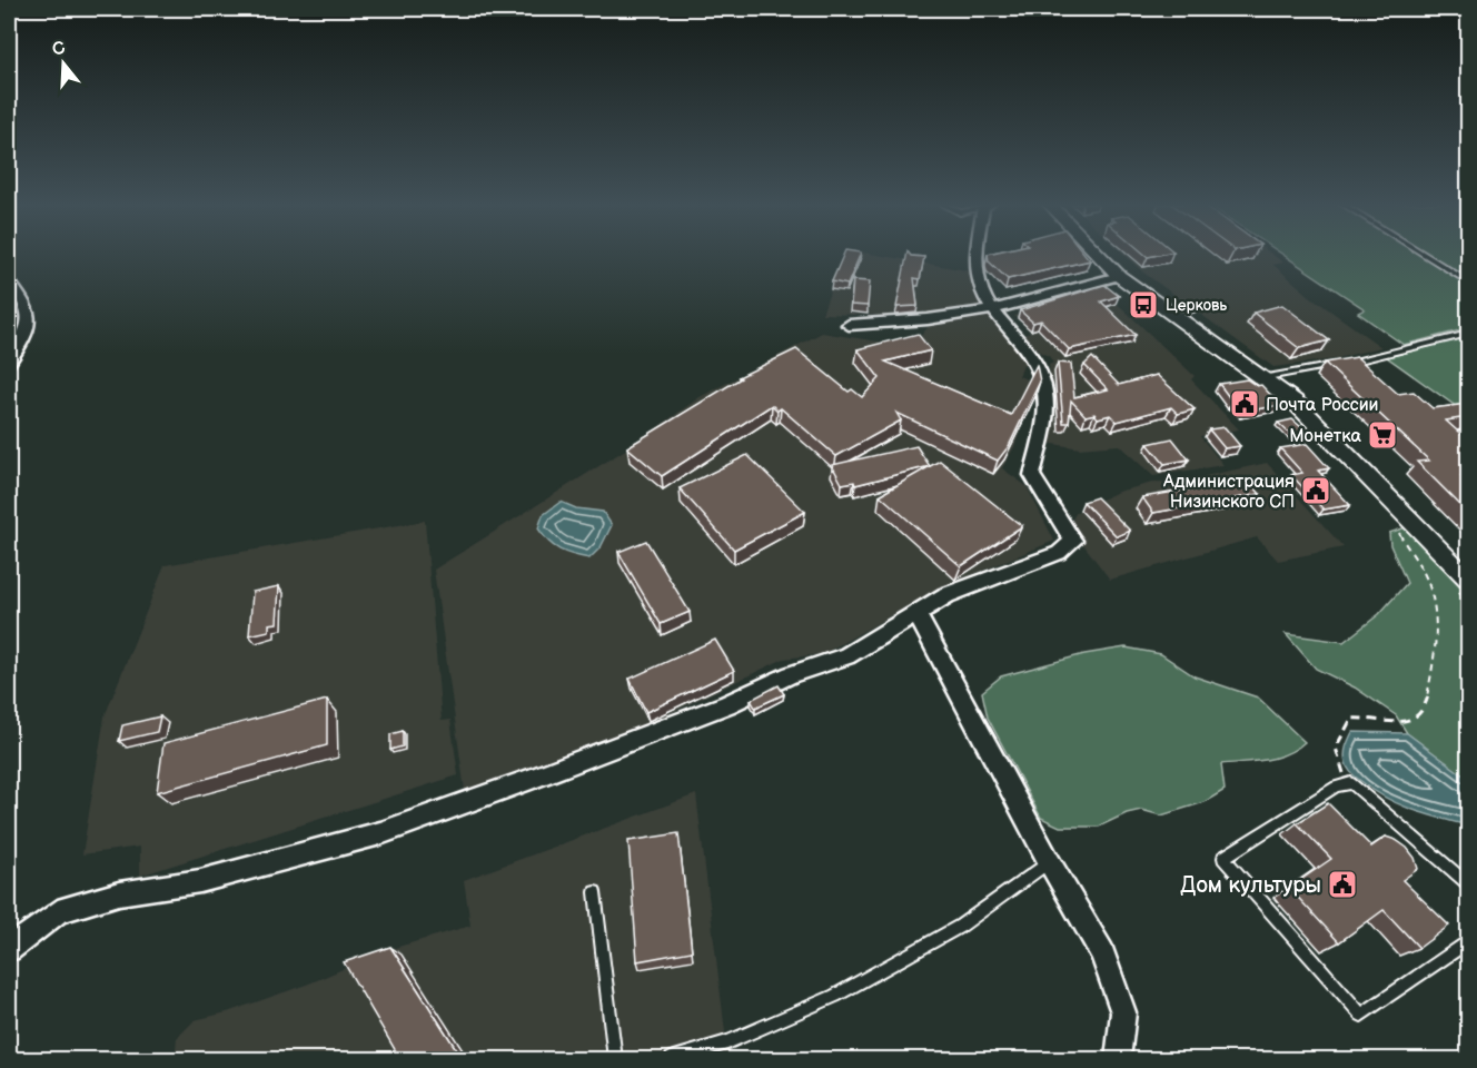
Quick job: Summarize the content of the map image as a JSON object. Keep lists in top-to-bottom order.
{
  "places": {
    "bus stop": ["Церковь"],
    "public building": ["Почта России", "Администрация Низинского СП", "Дом культуры"],
    "supermarket": ["Монетка"]
  },
  "north": "top"
}
